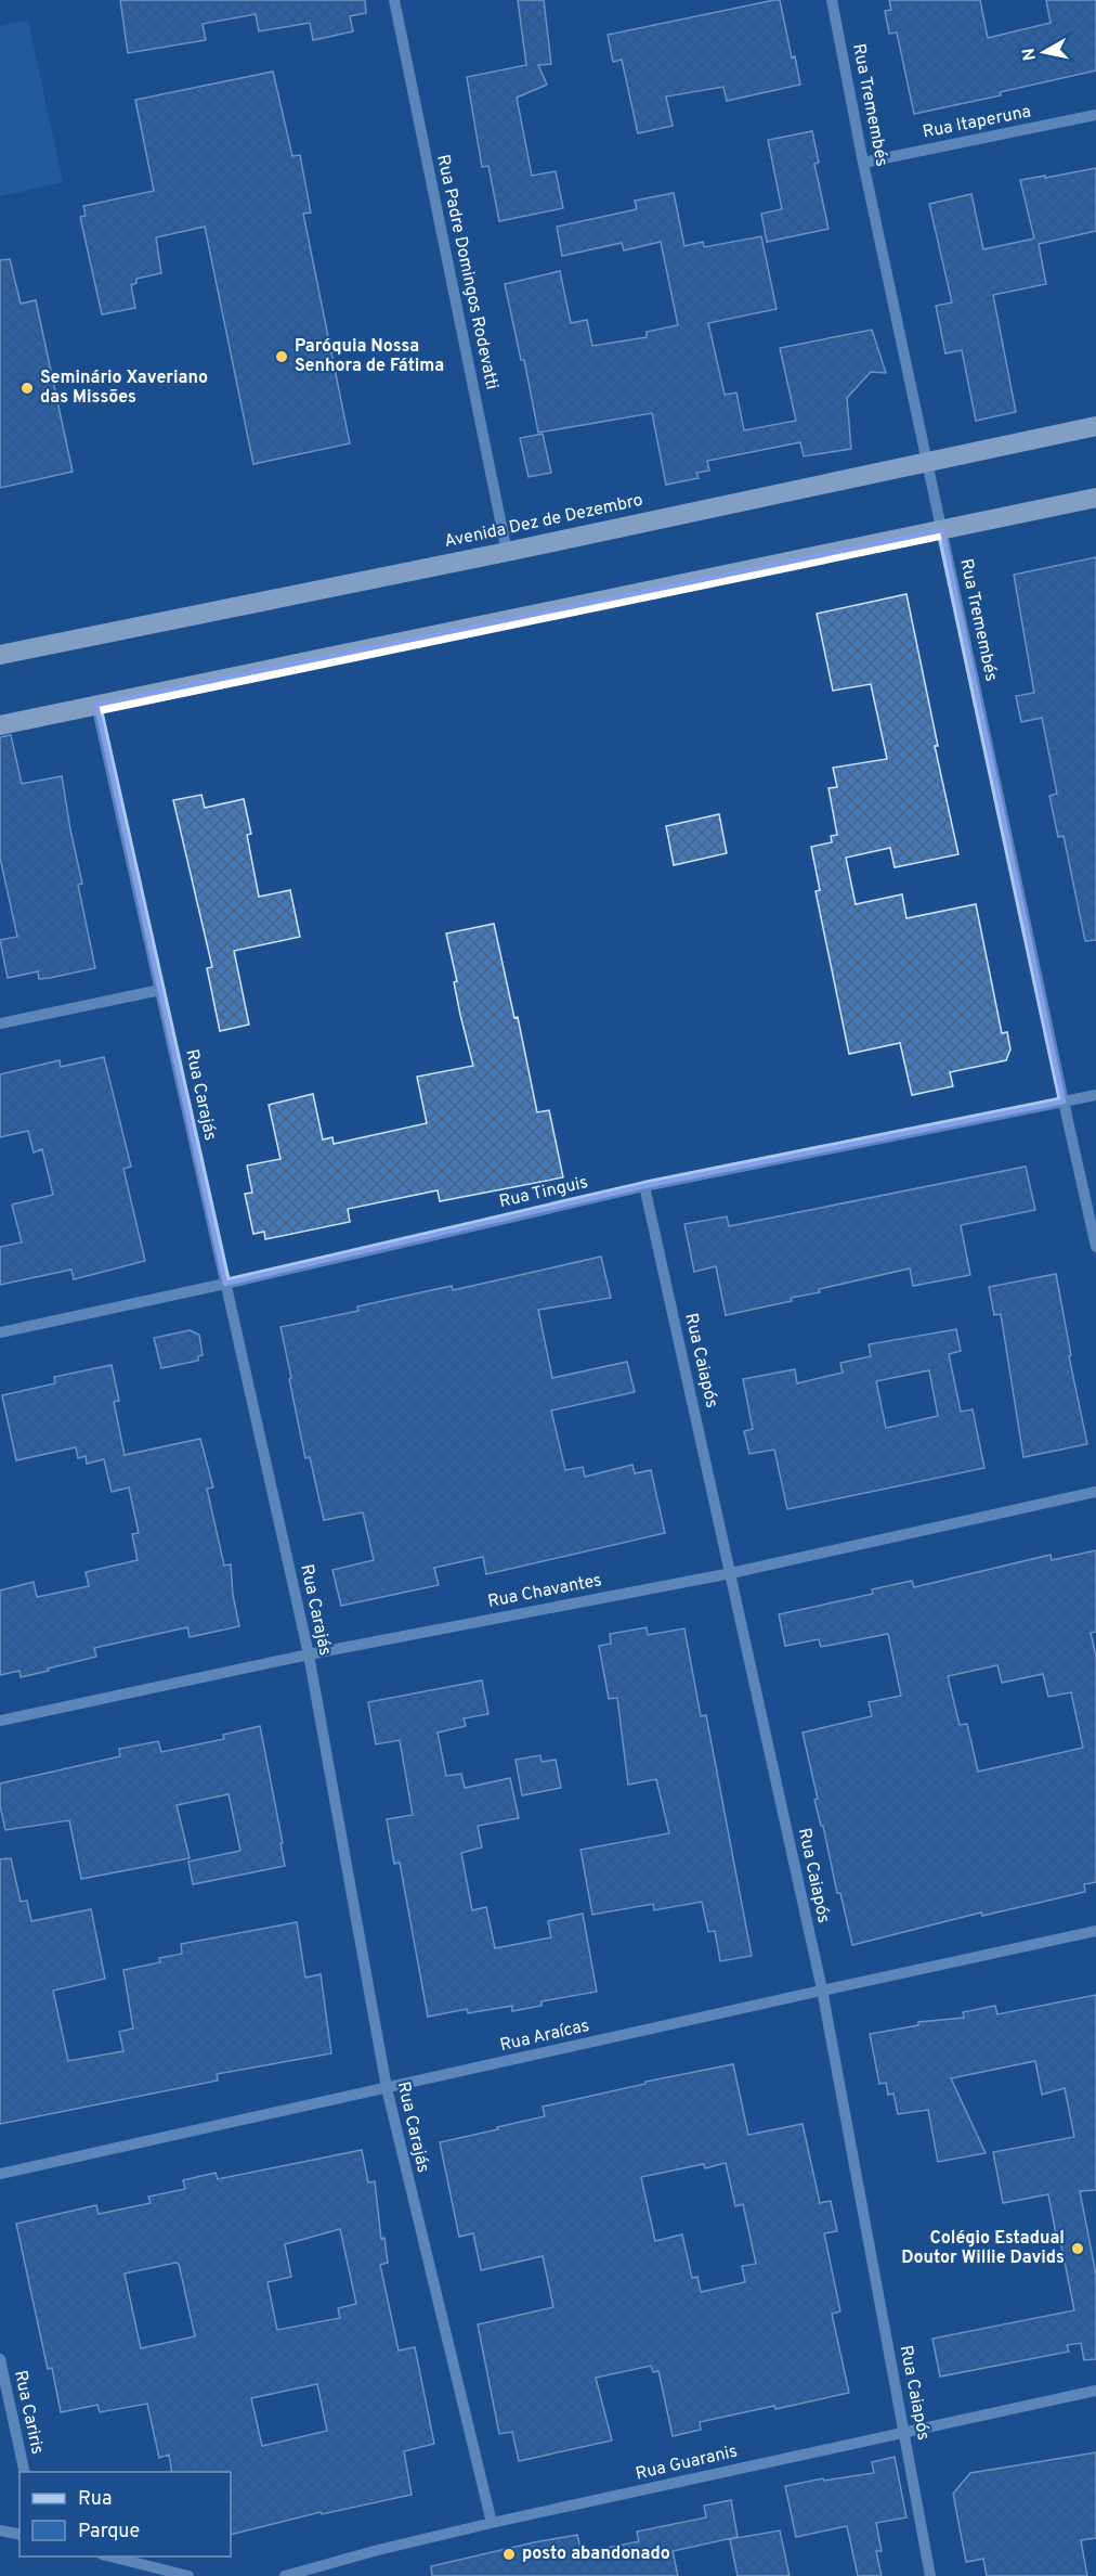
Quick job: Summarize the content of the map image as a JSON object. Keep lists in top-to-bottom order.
{
  "streets": {
    "highway": ["Avenida Dez de Dezembro"],
    "street": [
      "Rua Tremembés",
      "Rua Itaperuna",
      "Rua Padre Domingos Rodevatti",
      "Rua Carajás",
      "Rua Tinguis",
      "Rua Caiapós",
      "Rua Chavantes",
      "Rua Araícas",
      "Rua Cariris",
      "Rua Guaranis"
    ]
  },
  "crossings": [
    ["Rua Tremembés", "Rua Itaperuna"],
    ["Rua Tremembés", "Avenida Dez de Dezembro"],
    ["Rua Tremembés", "Rua Tinguis"],
    ["Rua Padre Domingos Rodevatti", "Avenida Dez de Dezembro"],
    ["Rua Carajás", "Rua Tinguis"],
    ["Rua Carajás", "Rua Chavantes"],
    ["Rua Carajás", "Rua Araícas"],
    ["Rua Carajás", "Rua Guaranis"],
    ["Rua Tinguis", "Rua Caiapós"],
    ["Rua Caiapós", "Rua Chavantes"],
    ["Rua Caiapós", "Rua Araícas"],
    ["Rua Caiapós", "Rua Guaranis"]
  ],
  "places": [
    "Paróquia Nossa Senhora de Fátima",
    "Seminário Xaveriano das Missões",
    "Colégio Estadual Doutor Willie Davids",
    "posto abandonado"
  ],
  "legend": ["Rua", "Parque"],
  "north": "left"
}
